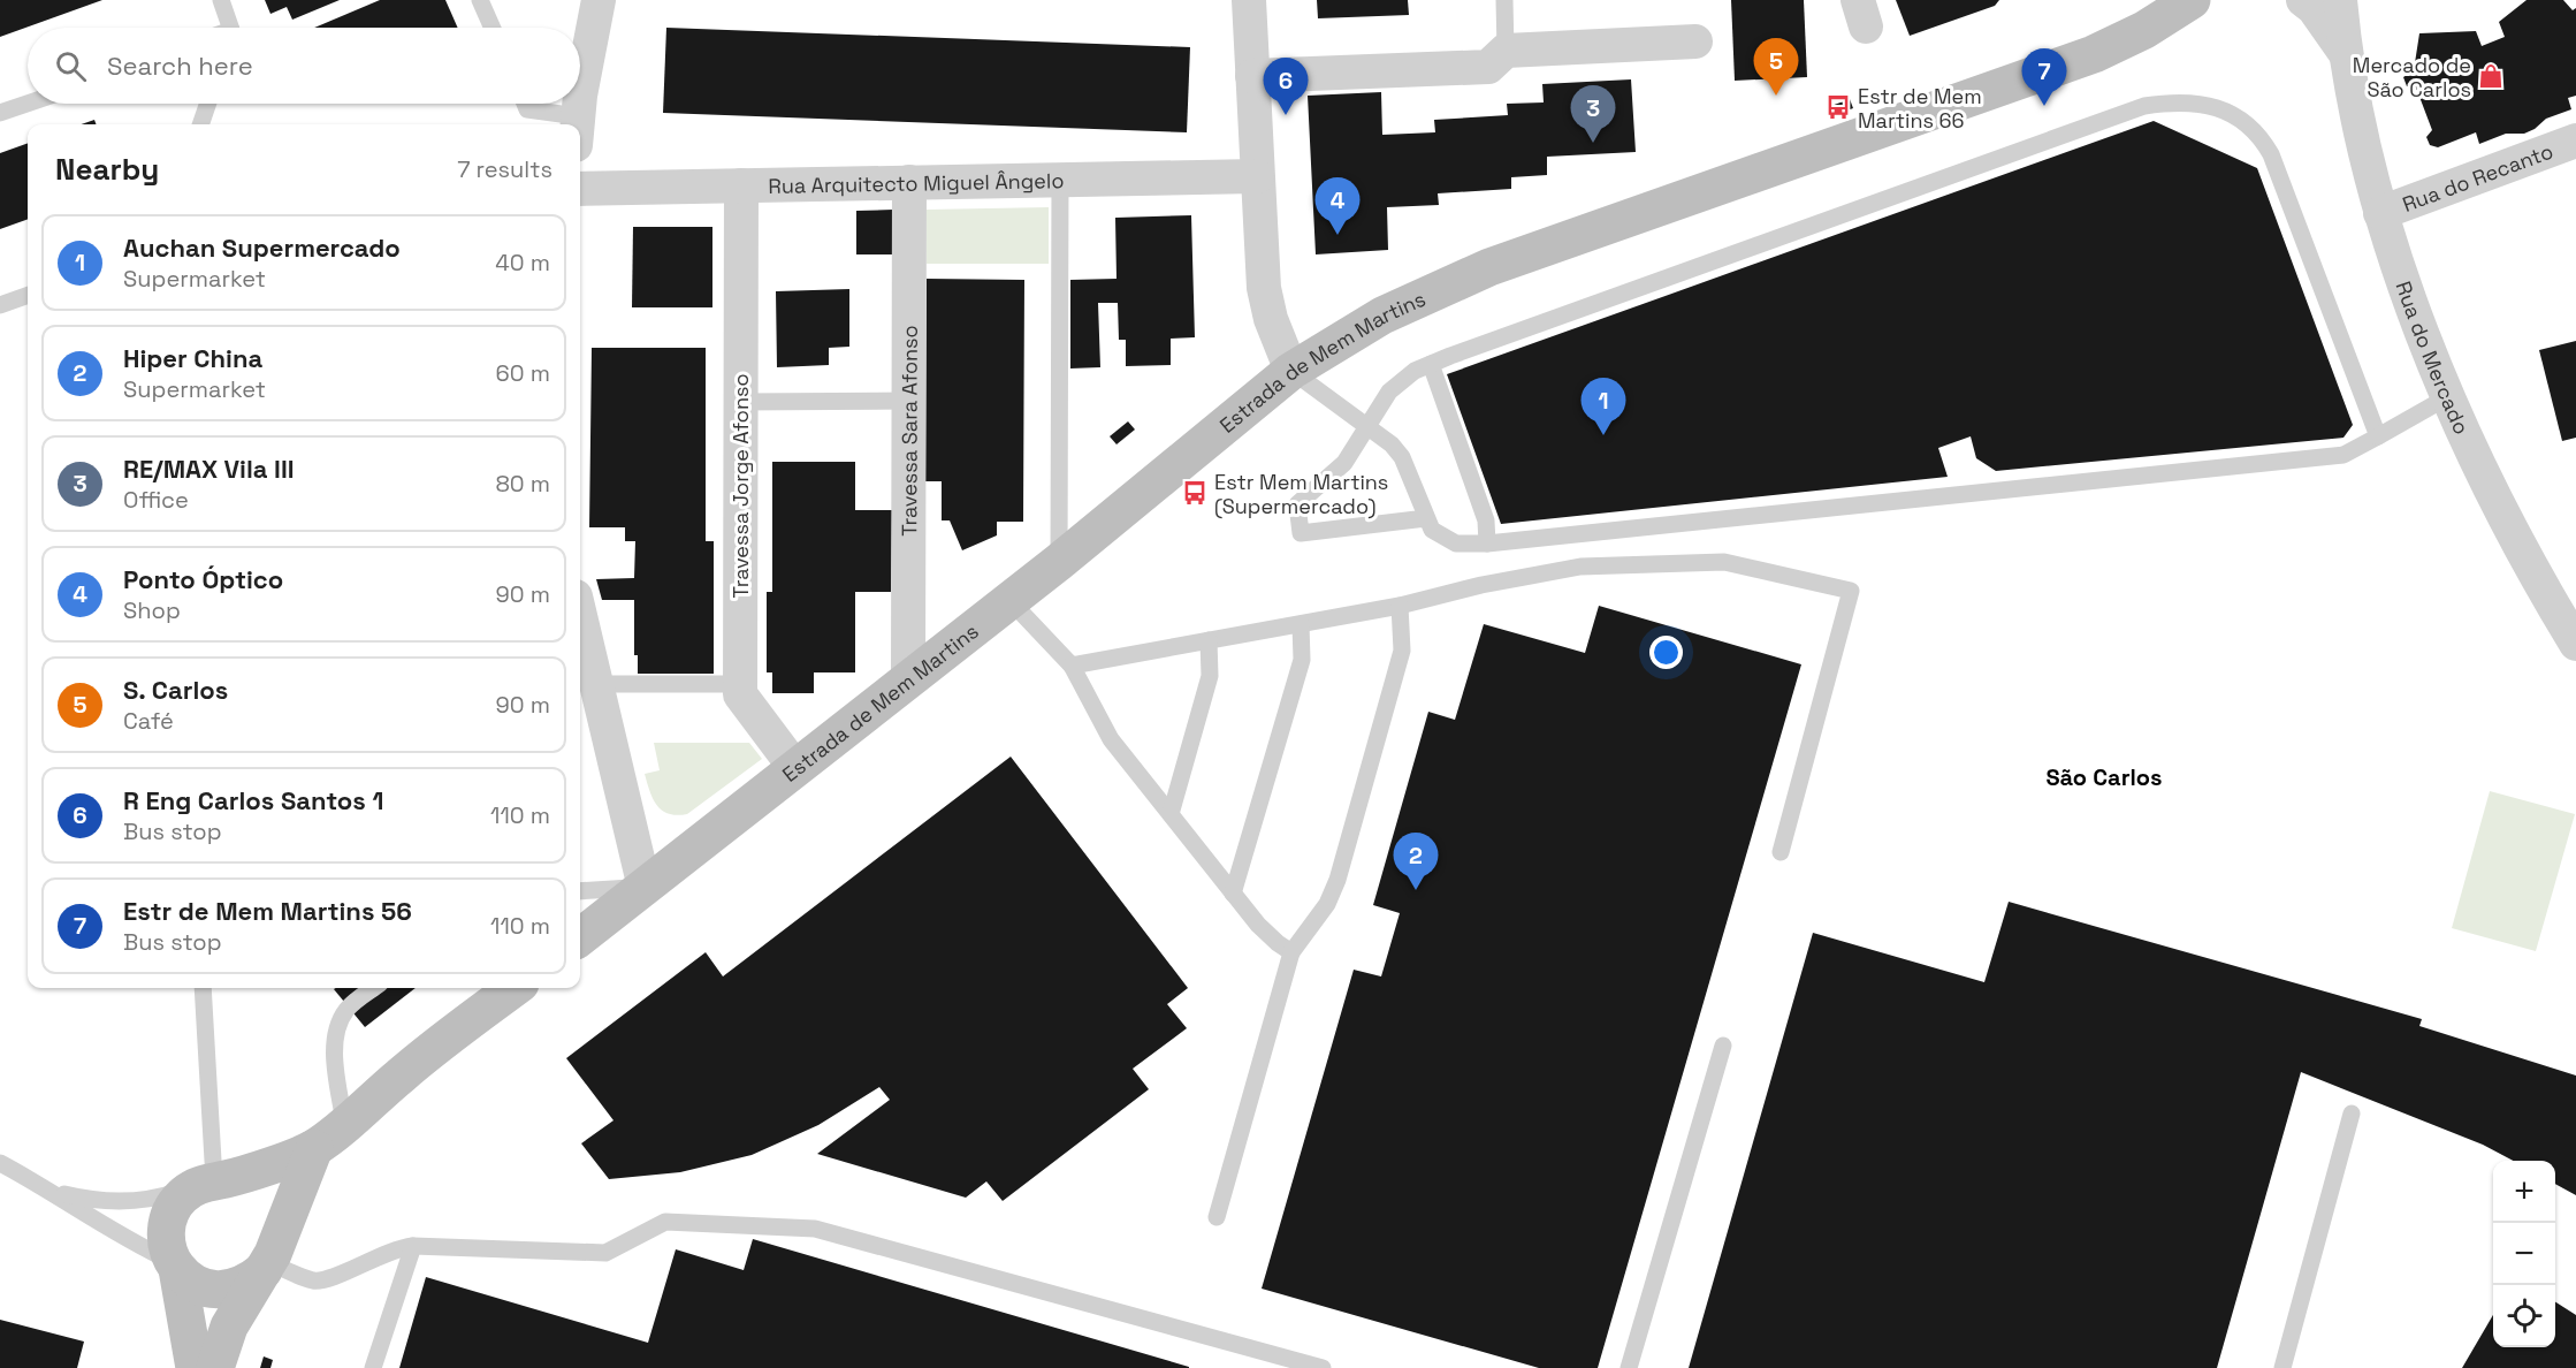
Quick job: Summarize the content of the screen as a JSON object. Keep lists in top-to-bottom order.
{
  "streets": {
    "street": [
      "Rua do Recanto",
      "Rua Arquitecto Miguel Ângelo",
      "Rua do Mercado",
      "Estrada de Mem Martins",
      "Travessa Sara Afonso",
      "Travessa Jorge Afonso"
    ]
  },
  "crossings": [
    ["Rua do Recanto", "Rua do Mercado"],
    ["Rua Arquitecto Miguel Ângelo", "Travessa Sara Afonso"],
    ["Rua Arquitecto Miguel Ângelo", "Travessa Jorge Afonso"],
    ["Estrada de Mem Martins", "Travessa Sara Afonso"],
    ["Estrada de Mem Martins", "Travessa Jorge Afonso"]
  ],
  "districts": ["São Carlos"],
  "places": {
    "shop": ["Mercado de São Carlos"],
    "bus stop": ["Estr de Mem Martins 66", "Estr Mem Martins (Supermercado)"]
  },
  "page": {
    "search": "Search here",
    "pins": [
      "5",
      "7",
      "6",
      "3",
      "4",
      "1",
      "2"
    ],
    "heading": ["Nearby", "7 results"],
    "list": [
      {
        "mark": "1",
        "name": "Auchan Supermercado",
        "note": "Supermarket",
        "value": "40 m"
      },
      {
        "mark": "2",
        "name": "Hiper China",
        "note": "Supermarket",
        "value": "60 m"
      },
      {
        "mark": "3",
        "name": "RE/MAX Vila III",
        "note": "Office",
        "value": "80 m"
      },
      {
        "mark": "4",
        "name": "Ponto Óptico",
        "note": "Shop",
        "value": "90 m"
      },
      {
        "mark": "5",
        "name": "S. Carlos",
        "note": "Café",
        "value": "90 m"
      },
      {
        "mark": "6",
        "name": "R Eng Carlos Santos 1",
        "note": "Bus stop",
        "value": "110 m"
      },
      {
        "mark": "7",
        "name": "Estr de Mem Martins 56",
        "note": "Bus stop",
        "value": "110 m"
      }
    ],
    "map_buttons": ["+", "−"]
  }
}
